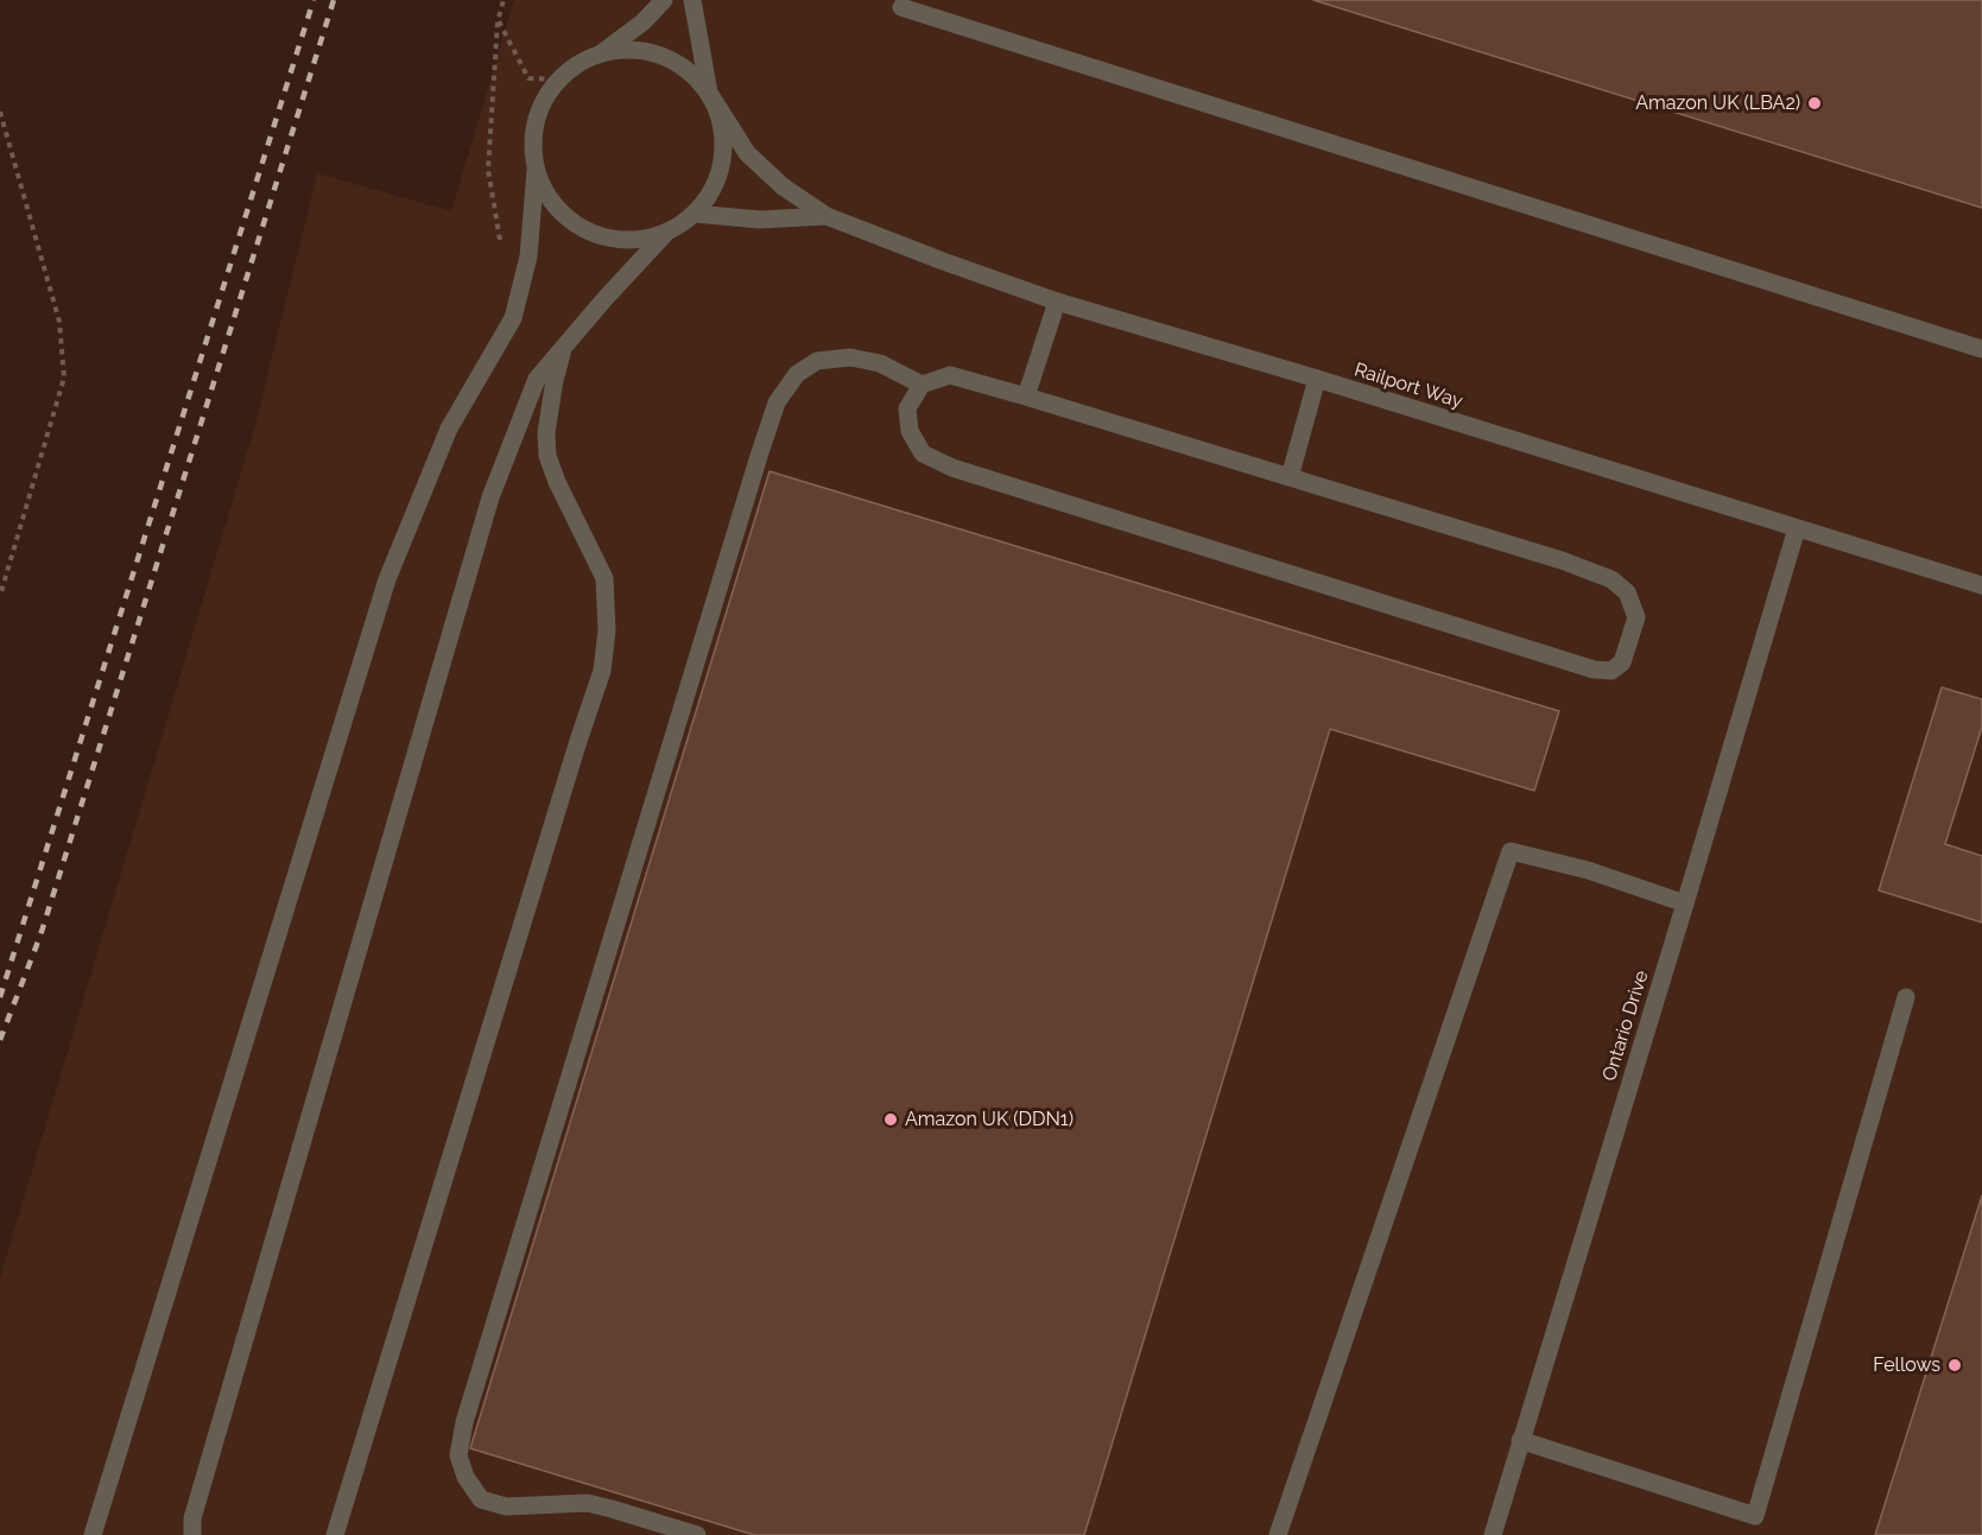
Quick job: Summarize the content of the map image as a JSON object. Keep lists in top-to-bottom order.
{
  "streets": {
    "street": ["Railport Way", "Ontario Drive"]
  },
  "crossings": [
    ["Railport Way", "Ontario Drive"]
  ],
  "places": ["Amazon UK (LBA2)", "Amazon UK (DDN1)", "Fellows"]
}
